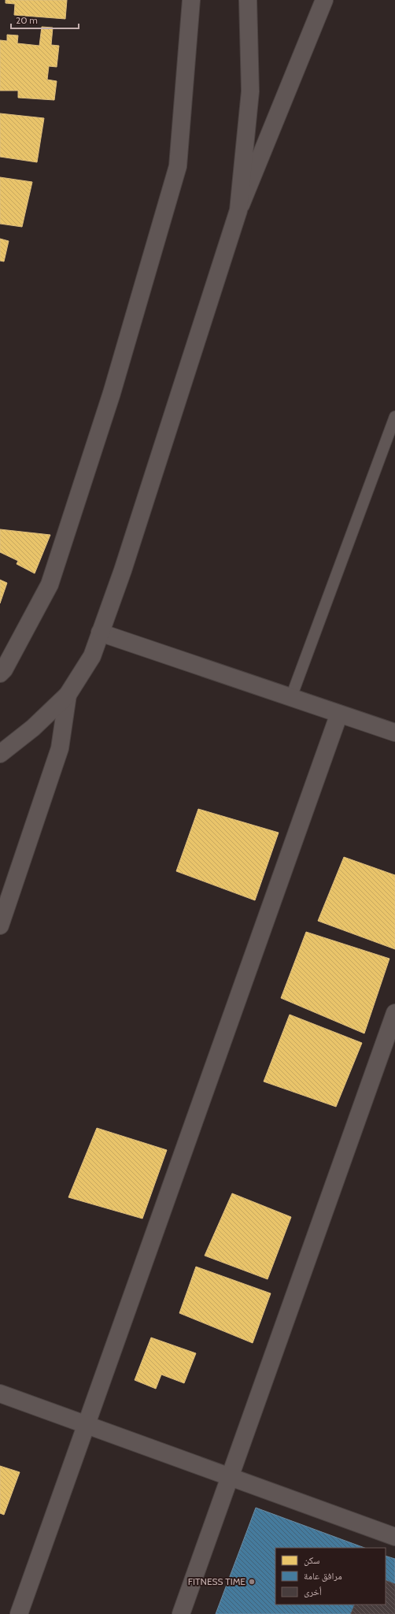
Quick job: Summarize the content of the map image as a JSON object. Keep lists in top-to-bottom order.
{
  "places": ["FITNESS TIME"],
  "legend": ["سكن", "مرافق عامة", "أخرى"],
  "scale_bar": "20 m"
}
